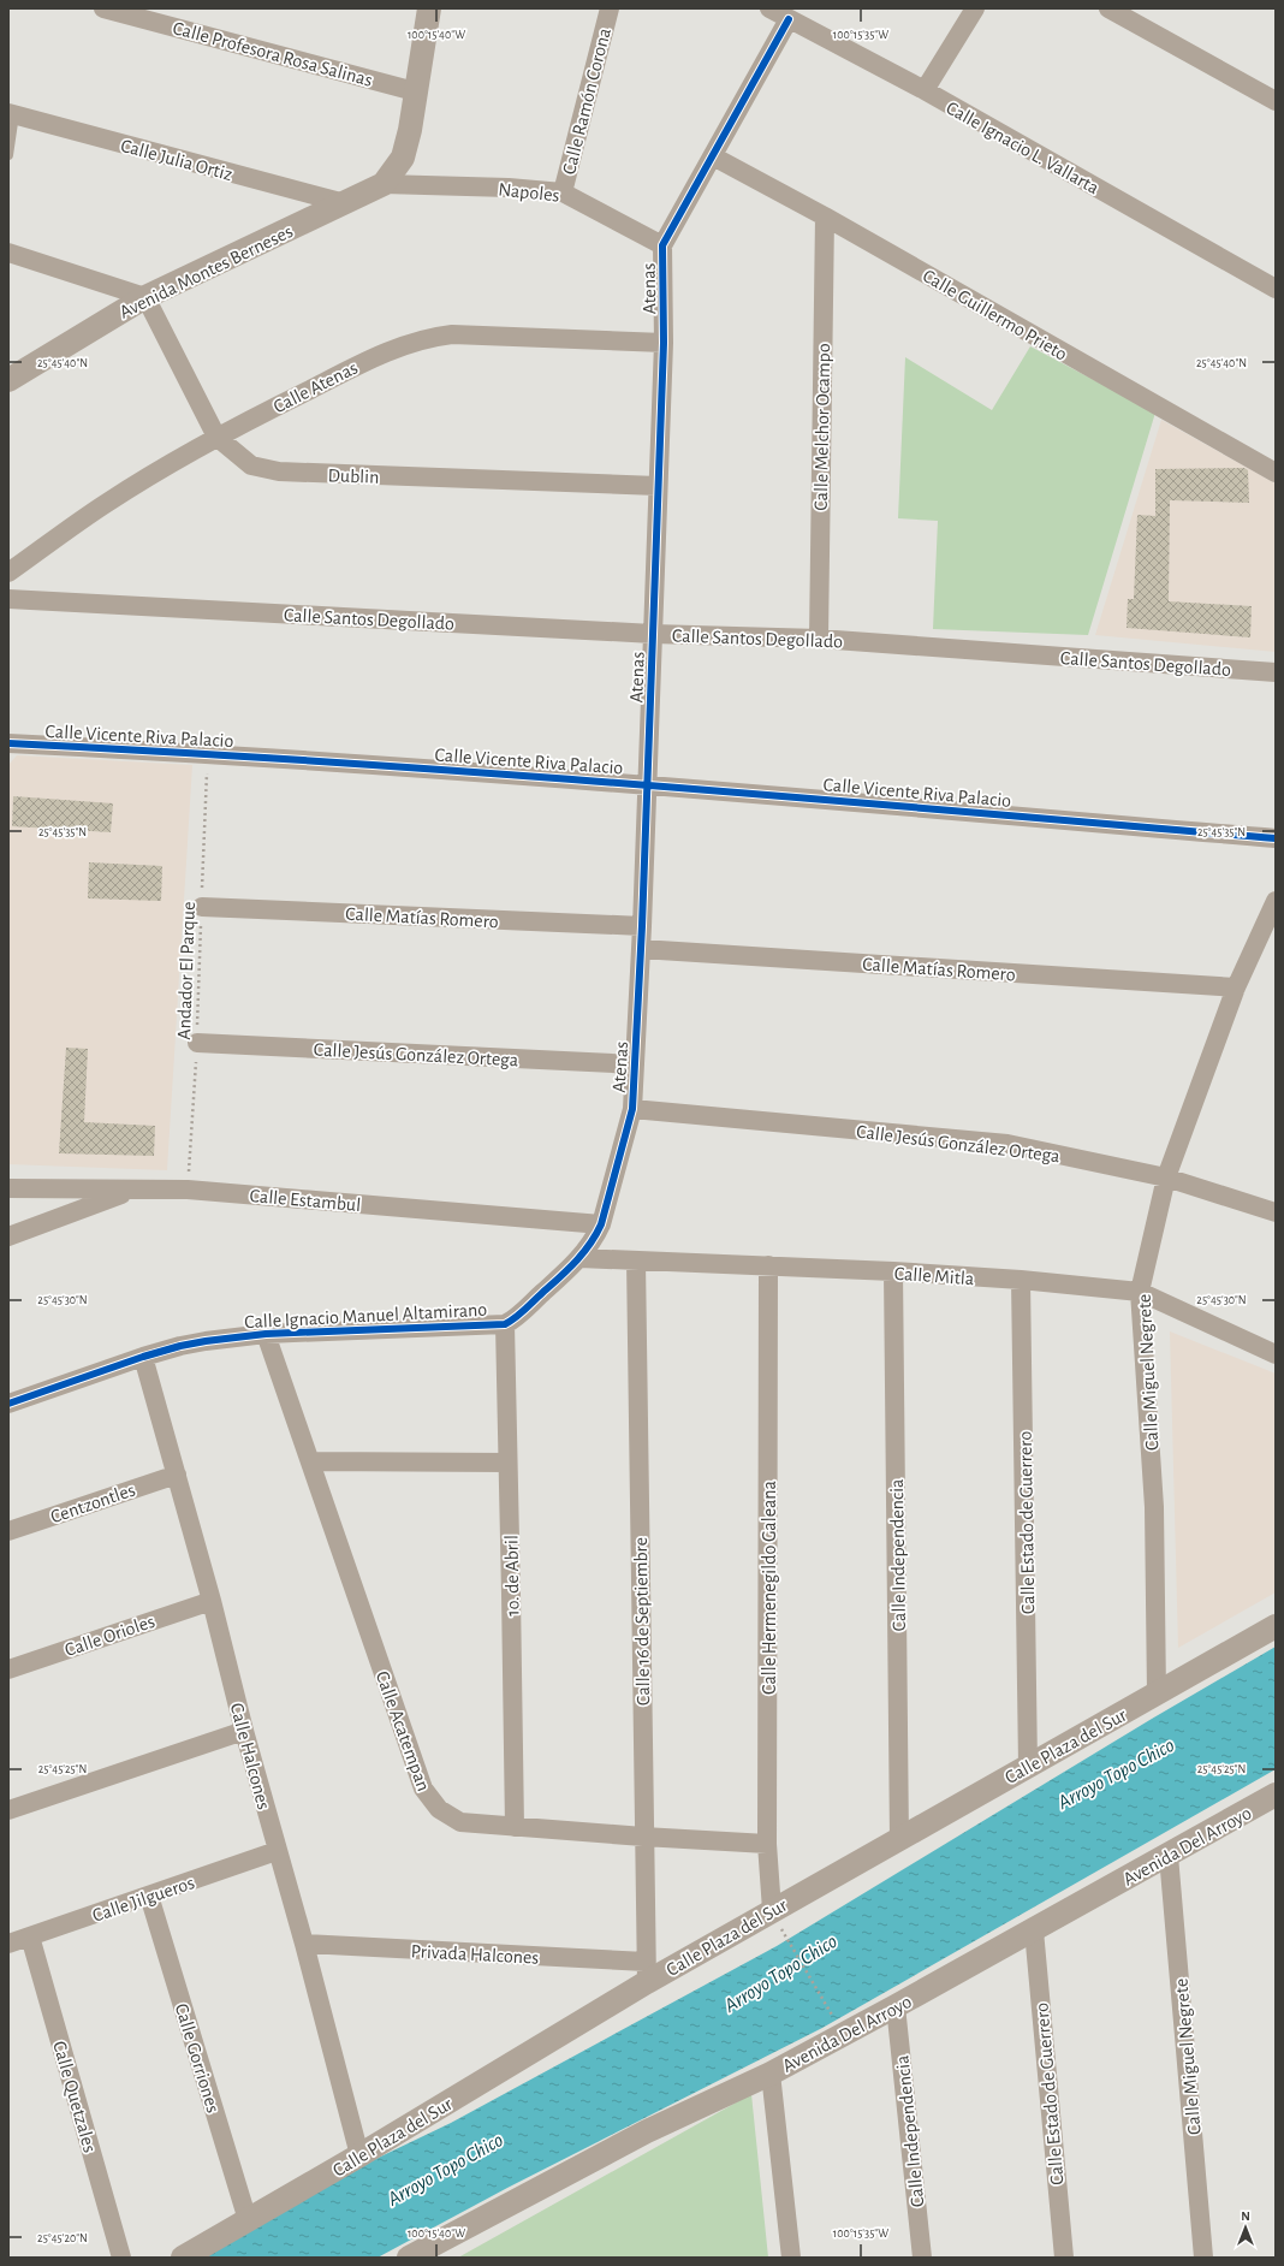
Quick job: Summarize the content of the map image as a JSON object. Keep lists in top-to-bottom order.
{
  "streets": {
    "street": [
      "Calle Profesora Rosa Salinas",
      "Calle Ramón Corona",
      "Calle Ignacio L. Vallarta",
      "Calle Julia Ortiz",
      "Napoles",
      "Avenida Montes Berneses",
      "Atenas",
      "Calle Guillermo Prieto",
      "Calle Atenas",
      "Calle Melchor Ocampo",
      "Dublin",
      "Calle Santos Degollado",
      "Calle Vicente Riva Palacio",
      "Calle Matías Romero",
      "Calle Jesús González Ortega",
      "Calle Estambul",
      "Calle Mitla",
      "Calle Ignacio Manuel Altamirano",
      "Calle Miguel Negrete",
      "Centzontles",
      "Calle Estado de Guerrero",
      "Calle Independencia",
      "1o. de Abril",
      "Calle Hermenegildo Galeana",
      "Calle 16 de Septiembre",
      "Calle Orioles",
      "Calle Acatempan",
      "Calle Plaza del Sur",
      "Calle Halcones",
      "Avenida Del Arroyo",
      "Calle Jilgueros",
      "Privada Halcones",
      "Calle Gorriones",
      "Calle Quetzales"
    ],
    "path": ["Andador El Parque"]
  },
  "crossings": [
    ["Calle Ramón Corona", "Napoles"],
    ["Calle Ignacio L. Vallarta", "Atenas"],
    ["Calle Julia Ortiz", "Avenida Montes Berneses"],
    ["Napoles", "Avenida Montes Berneses"],
    ["Napoles", "Atenas"],
    ["Avenida Montes Berneses", "Dublin"],
    ["Atenas", "Calle Guillermo Prieto"],
    ["Atenas", "Calle Atenas"],
    ["Atenas", "Dublin"],
    ["Atenas", "Calle Santos Degollado"],
    ["Atenas", "Calle Vicente Riva Palacio"],
    ["Atenas", "Calle Matías Romero"],
    ["Atenas", "Calle Jesús González Ortega"],
    ["Atenas", "Calle Estambul"],
    ["Atenas", "Calle Mitla"],
    ["Atenas", "Calle Ignacio Manuel Altamirano"],
    ["Atenas", "1o. de Abril"],
    ["Calle Guillermo Prieto", "Calle Melchor Ocampo"],
    ["Calle Atenas", "Dublin"],
    ["Calle Melchor Ocampo", "Calle Santos Degollado"],
    ["Calle Vicente Riva Palacio", "Andador El Parque"],
    ["Calle Matías Romero", "Andador El Parque"],
    ["Calle Matías Romero", "Calle Miguel Negrete"],
    ["Andador El Parque", "Calle Jesús González Ortega"],
    ["Andador El Parque", "Calle Estambul"],
    ["Calle Jesús González Ortega", "Calle Miguel Negrete"],
    ["Calle Mitla", "Calle Miguel Negrete"],
    ["Calle Mitla", "Calle Estado de Guerrero"],
    ["Calle Mitla", "Calle Independencia"],
    ["Calle Mitla", "Calle Hermenegildo Galeana"],
    ["Calle Mitla", "Calle 16 de Septiembre"],
    ["Calle Ignacio Manuel Altamirano", "1o. de Abril"],
    ["Calle Ignacio Manuel Altamirano", "Calle Acatempan"],
    ["Calle Ignacio Manuel Altamirano", "Calle Halcones"],
    ["Calle Miguel Negrete", "Calle Plaza del Sur"],
    ["Calle Miguel Negrete", "Avenida Del Arroyo"],
    ["Centzontles", "Calle Halcones"],
    ["Calle Estado de Guerrero", "Calle Plaza del Sur"],
    ["Calle Estado de Guerrero", "Avenida Del Arroyo"],
    ["Calle Independencia", "Calle Plaza del Sur"],
    ["Calle Independencia", "Avenida Del Arroyo"],
    ["1o. de Abril", "Calle Acatempan"],
    ["Calle Hermenegildo Galeana", "Calle Acatempan"],
    ["Calle Hermenegildo Galeana", "Calle Plaza del Sur"],
    ["Calle 16 de Septiembre", "Calle Acatempan"],
    ["Calle 16 de Septiembre", "Calle Plaza del Sur"],
    ["Calle 16 de Septiembre", "Privada Halcones"],
    ["Calle Orioles", "Calle Halcones"],
    ["Calle Plaza del Sur", "Calle Halcones"],
    ["Calle Plaza del Sur", "Privada Halcones"],
    ["Calle Plaza del Sur", "Calle Gorriones"],
    ["Calle Halcones", "Calle Jilgueros"],
    ["Calle Halcones", "Privada Halcones"],
    ["Calle Jilgueros", "Calle Gorriones"],
    ["Calle Jilgueros", "Calle Quetzales"]
  ],
  "water": ["Arroyo Topo Chico"],
  "north": "top",
  "coordinates": [
    "100°15'40\"W",
    "100°15'35\"W",
    "25°45'40\"N",
    "25°45'35\"N",
    "25°45'30\"N",
    "25°45'25\"N",
    "25°45'20\"N"
  ]
}
